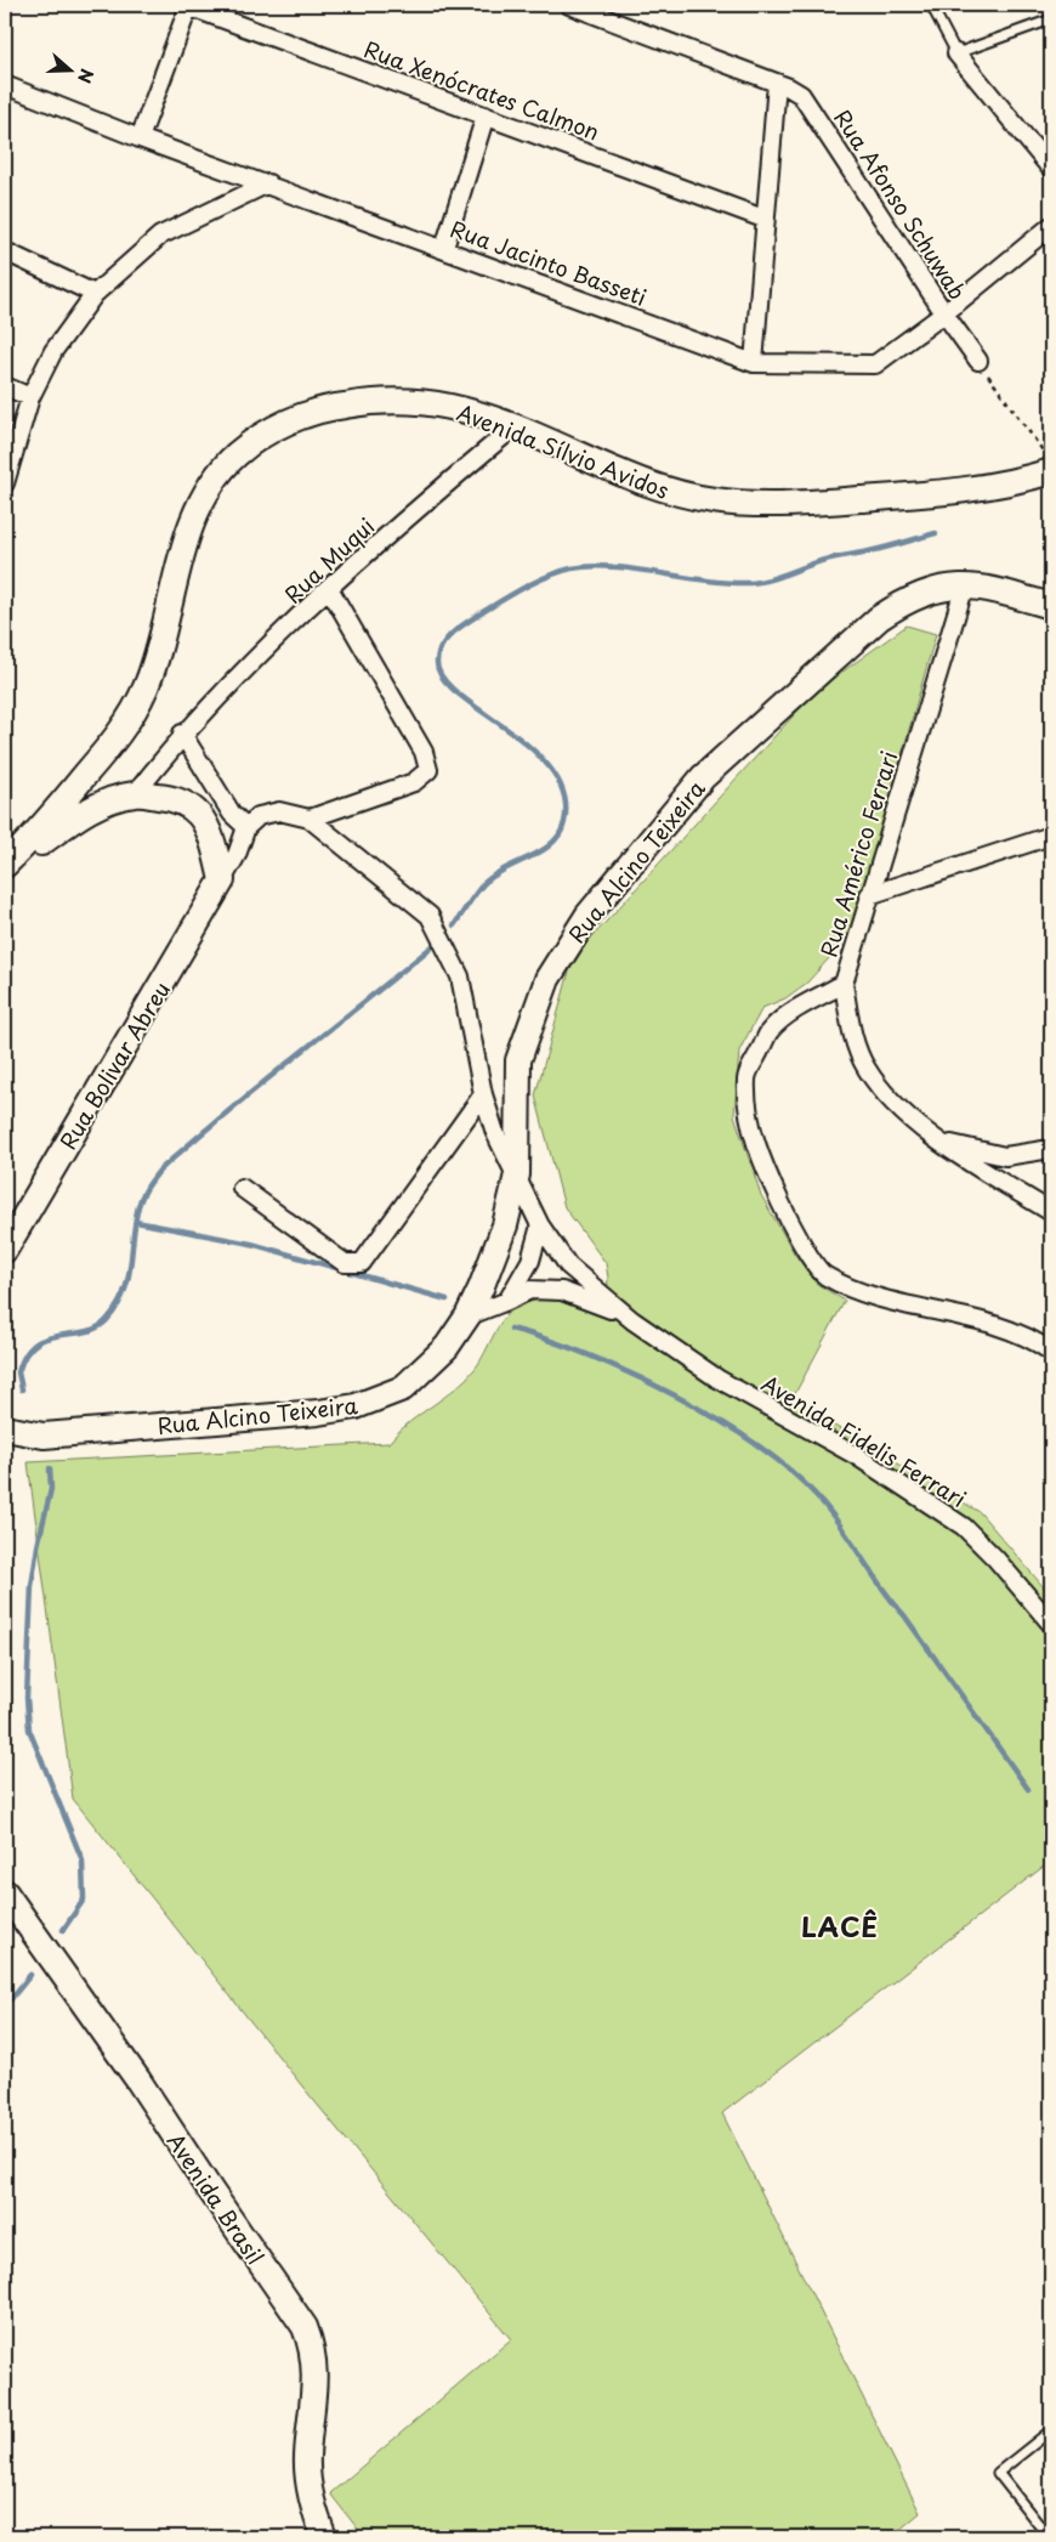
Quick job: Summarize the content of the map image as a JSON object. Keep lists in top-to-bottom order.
{
  "streets": {
    "main road": [
      "Avenida Sílvio Avidos",
      "Rua Alcino Teixeira",
      "Rua Bolivar Abreu",
      "Avenida Brasil"
    ],
    "street": [
      "Rua Xenócrates Calmon",
      "Rua Afonso Schuwab",
      "Rua Jacinto Basseti",
      "Rua Muqui",
      "Rua Américo Ferrari",
      "Avenida Fidelis Ferrari"
    ]
  },
  "crossings": [
    ["Rua Afonso Schuwab", "Rua Jacinto Basseti"],
    ["Avenida Sílvio Avidos", "Rua Muqui"],
    ["Rua Américo Ferrari", "Rua Alcino Teixeira"],
    ["Rua Alcino Teixeira", "Avenida Fidelis Ferrari"]
  ],
  "districts": ["LACÊ"],
  "north": "right"
}
